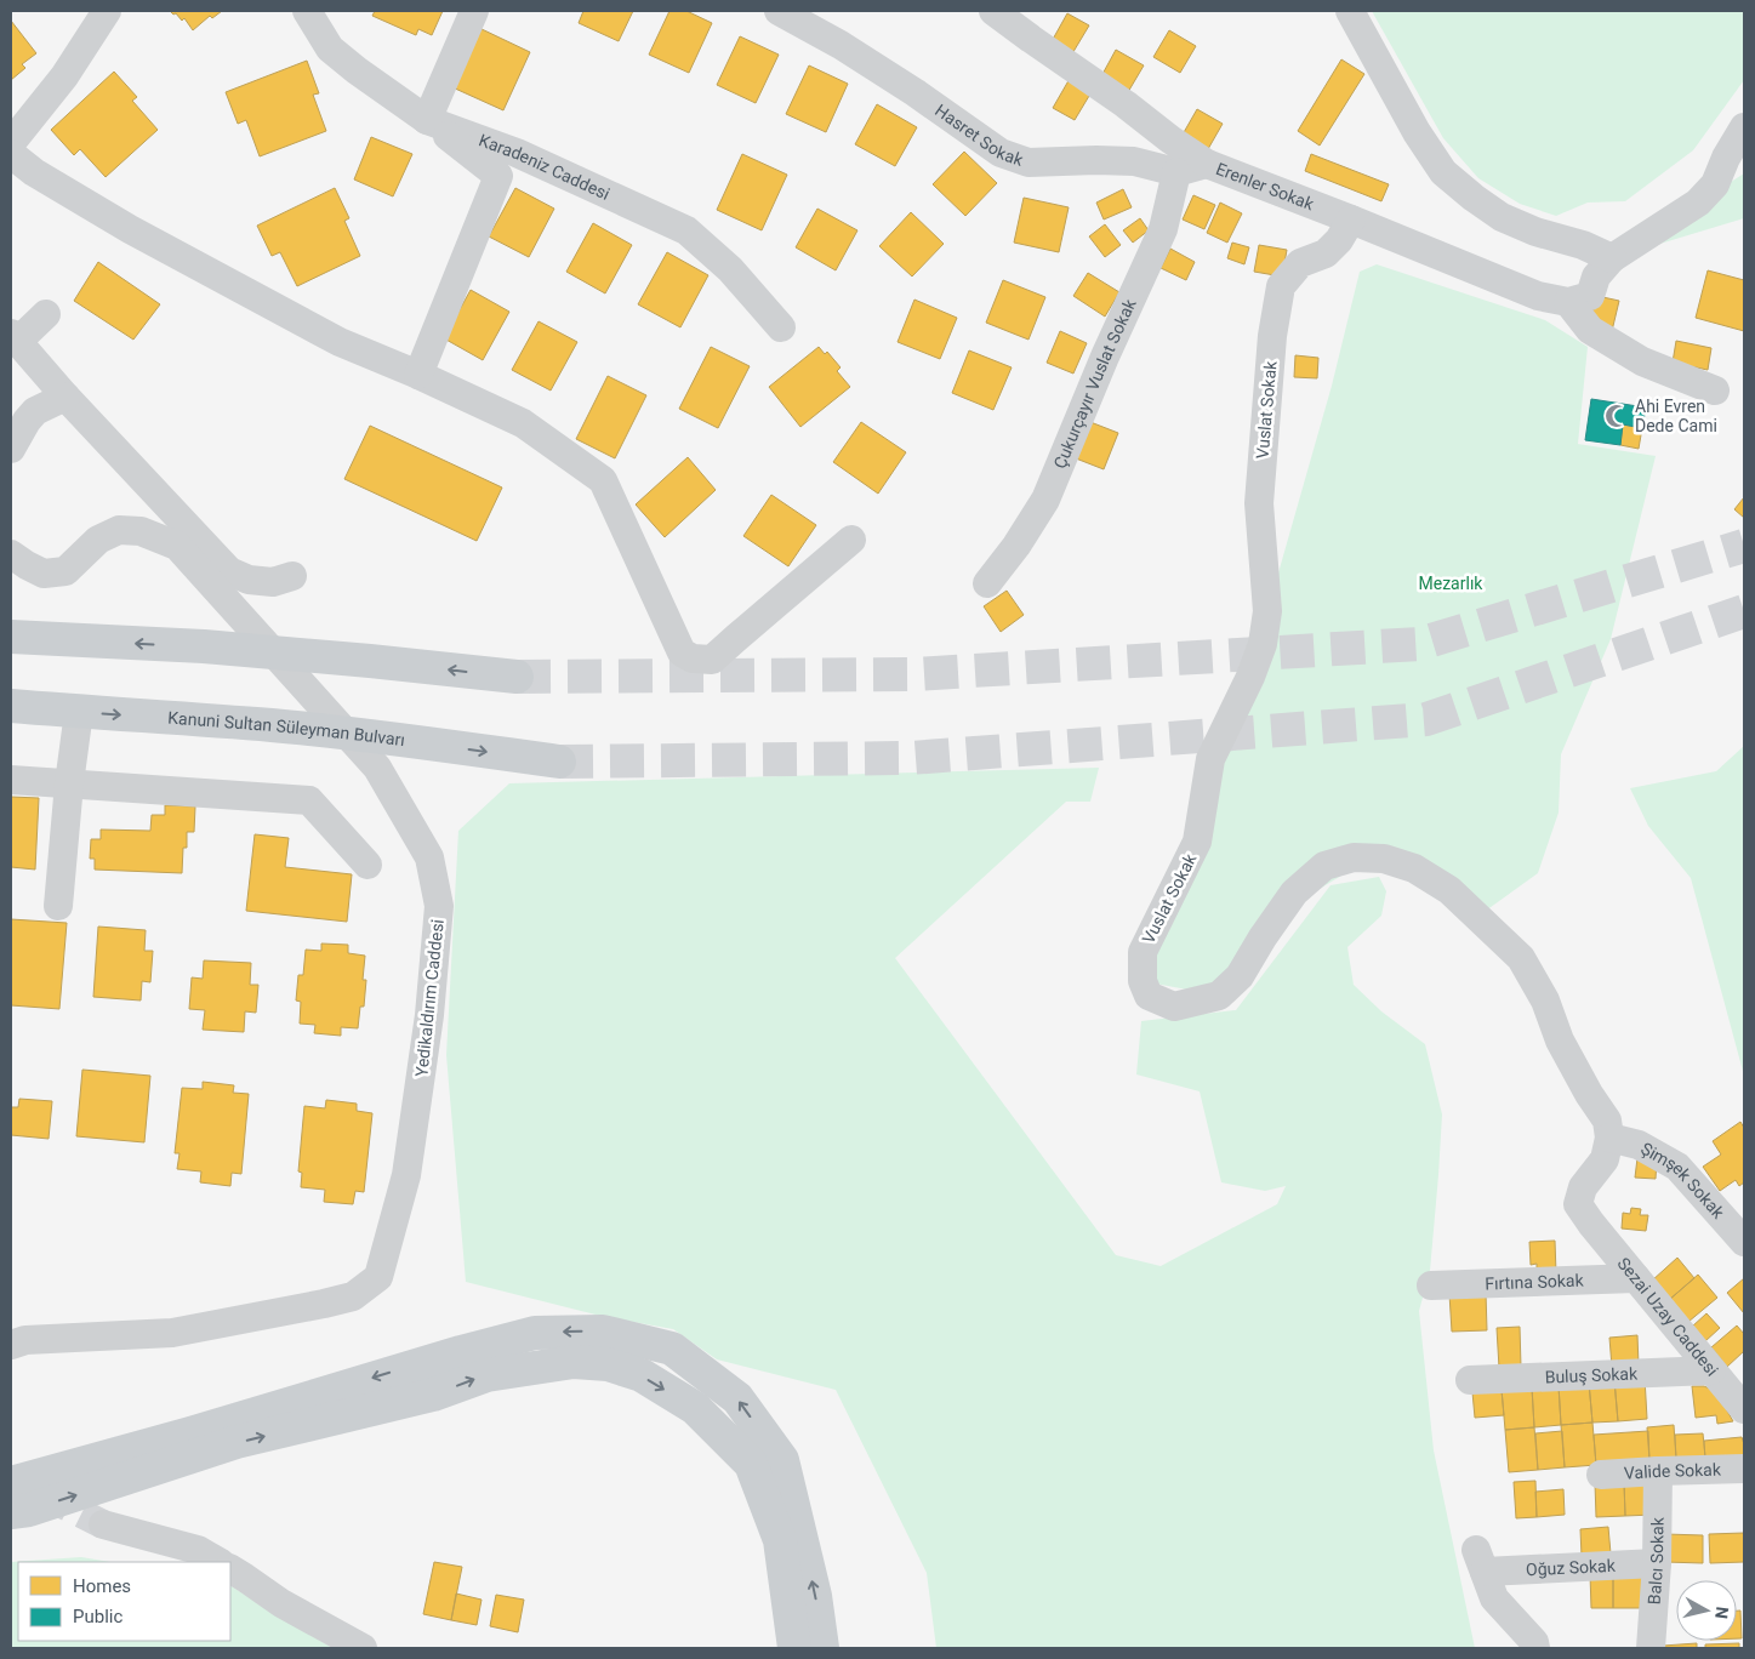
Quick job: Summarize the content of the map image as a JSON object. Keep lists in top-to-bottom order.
{
  "streets": {
    "main road": ["Kanuni Sultan Süleyman Bulvarı"],
    "street": [
      "Hasret Sokak",
      "Karadeniz Caddesi",
      "Erenler Sokak",
      "Çukurçayır Vuslat Sokak",
      "Vuslat Sokak",
      "Yedikaldırım Caddesi",
      "Şimşek Sokak",
      "Fırtına Sokak",
      "Sezai Uzay Caddesi",
      "Buluş Sokak",
      "Valide Sokak",
      "Balcı Sokak",
      "Oğuz Sokak"
    ]
  },
  "crossings": [
    ["Hasret Sokak", "Çukurçayır Vuslat Sokak"],
    ["Erenler Sokak", "Vuslat Sokak"],
    ["Vuslat Sokak", "Şimşek Sokak"],
    ["Vuslat Sokak", "Sezai Uzay Caddesi"],
    ["Şimşek Sokak", "Sezai Uzay Caddesi"],
    ["Fırtına Sokak", "Sezai Uzay Caddesi"],
    ["Sezai Uzay Caddesi", "Buluş Sokak"],
    ["Valide Sokak", "Balcı Sokak"],
    ["Balcı Sokak", "Oğuz Sokak"]
  ],
  "parks": ["Mezarlık"],
  "places": {
    "mosque": ["Ahi Evren Dede Cami"]
  },
  "legend": ["Homes", "Public"],
  "north": "right"
}
